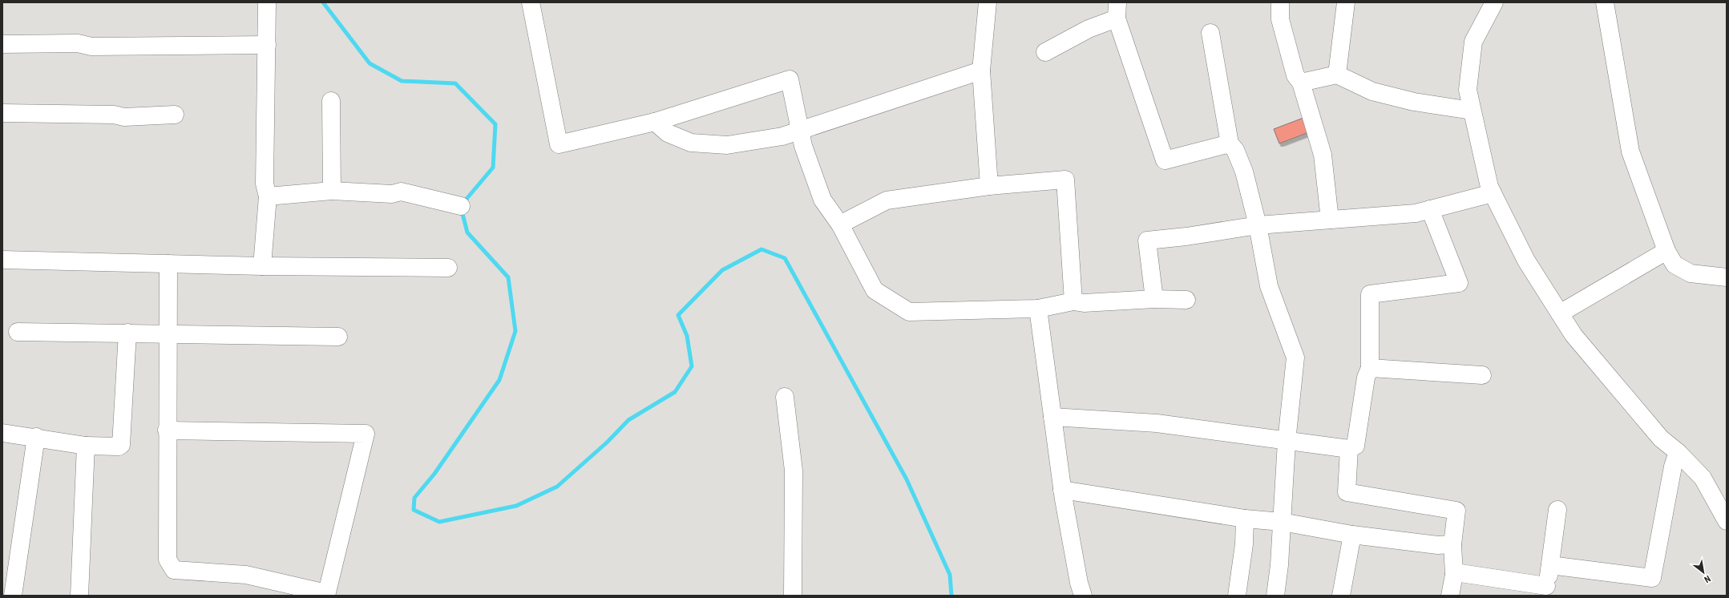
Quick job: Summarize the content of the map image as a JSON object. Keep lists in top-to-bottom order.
{
  "north": "bottom right"
}
